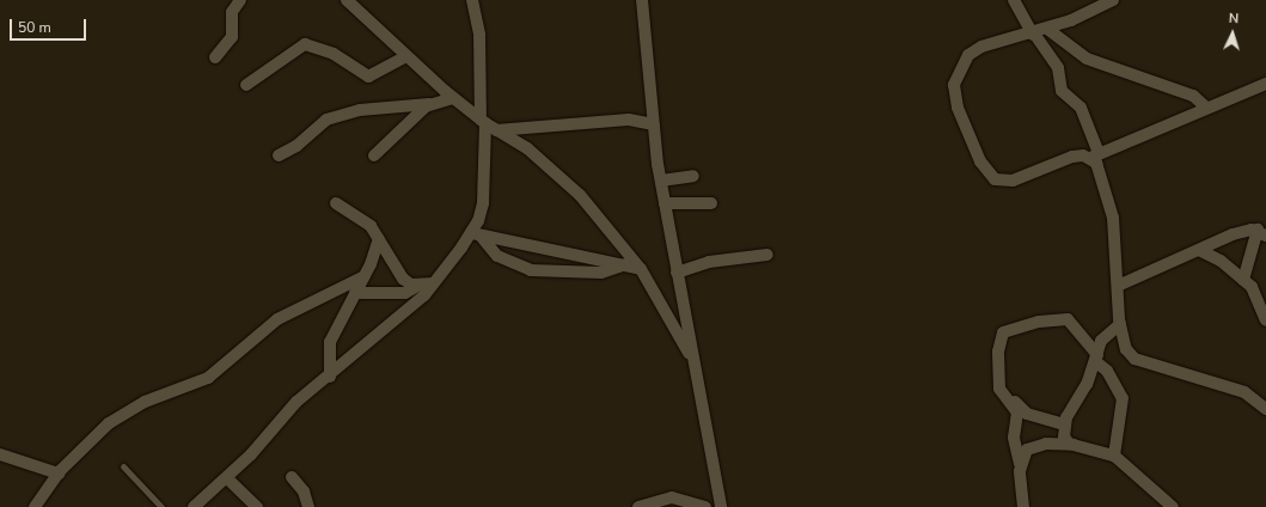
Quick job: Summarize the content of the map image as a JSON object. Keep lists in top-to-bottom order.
{
  "scale_bar": "50 m",
  "north": "top"
}
